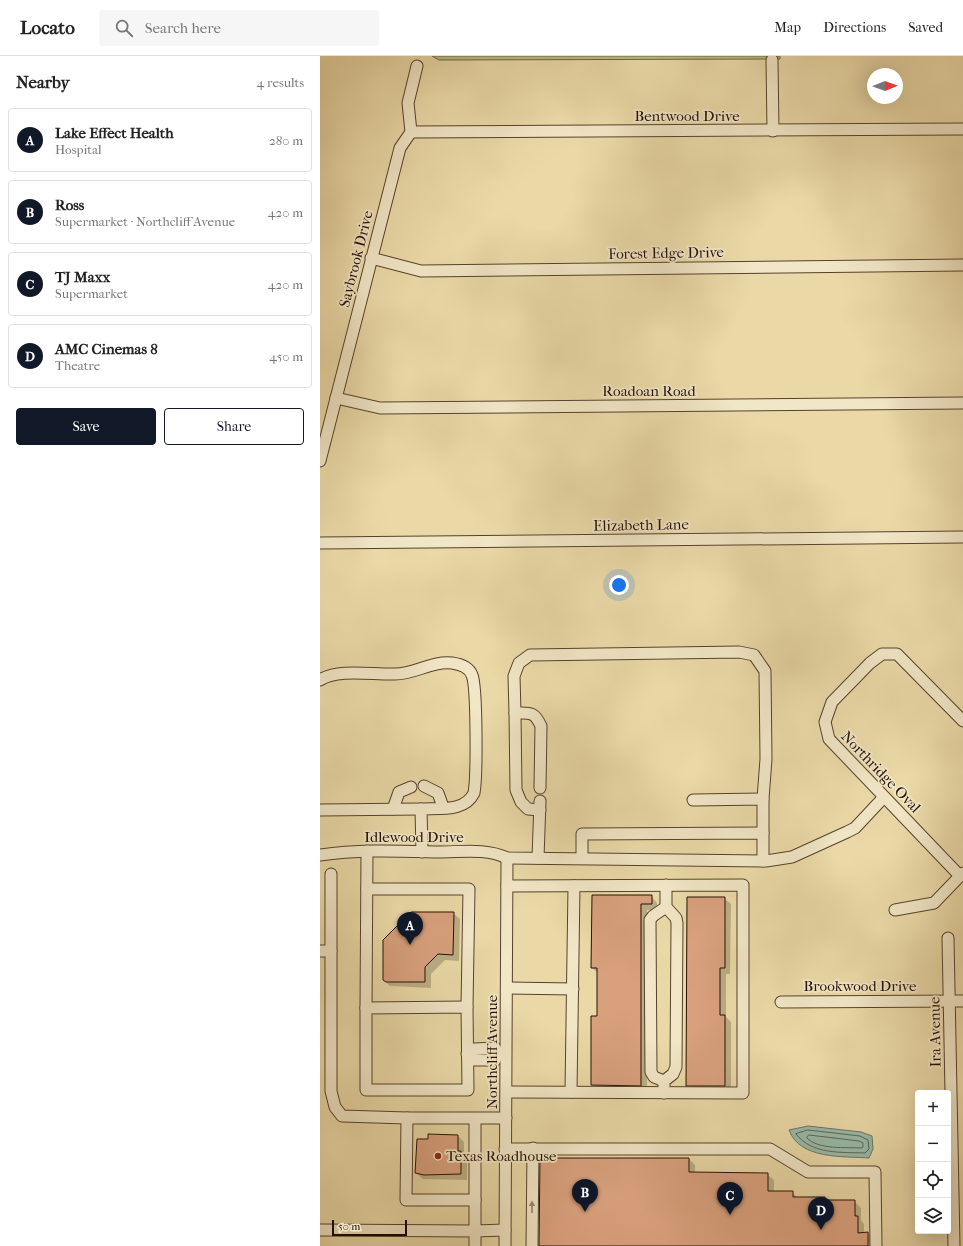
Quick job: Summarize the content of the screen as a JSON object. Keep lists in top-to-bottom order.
{
  "streets": {
    "street": [
      "Bentwood Drive",
      "Forest Edge Drive",
      "Saybrook Drive",
      "Roadoan Road",
      "Elizabeth Lane",
      "Northridge Oval",
      "Idlewood Drive",
      "Brookwood Drive",
      "Ira Avenue",
      "Northcliff Avenue"
    ]
  },
  "crossings": [
    ["Bentwood Drive", "Saybrook Drive"],
    ["Forest Edge Drive", "Saybrook Drive"],
    ["Saybrook Drive", "Roadoan Road"],
    ["Northridge Oval", "Idlewood Drive"],
    ["Idlewood Drive", "Northcliff Avenue"],
    ["Brookwood Drive", "Ira Avenue"]
  ],
  "places": ["Texas Roadhouse"],
  "scale_bar": "50 m",
  "north": "right",
  "page": {
    "header": "Locato",
    "search": "Search here",
    "nav": ["Map", "Directions", "Saved"],
    "heading": ["Nearby", "4 results"],
    "list": [
      {
        "mark": "A",
        "name": "Lake Effect Health",
        "note": "Hospital",
        "value": "280 m"
      },
      {
        "mark": "B",
        "name": "Ross",
        "note": "Supermarket · Northcliff Avenue",
        "value": "420 m"
      },
      {
        "mark": "C",
        "name": "TJ Maxx",
        "note": "Supermarket",
        "value": "420 m"
      },
      {
        "mark": "D",
        "name": "AMC Cinemas 8",
        "note": "Theatre",
        "value": "450 m"
      }
    ],
    "buttons": ["Save", "Share"],
    "pins": [
      "A",
      "B",
      "C",
      "D"
    ],
    "map_buttons": ["+", "−"],
    "scale": "50 m"
  }
}
